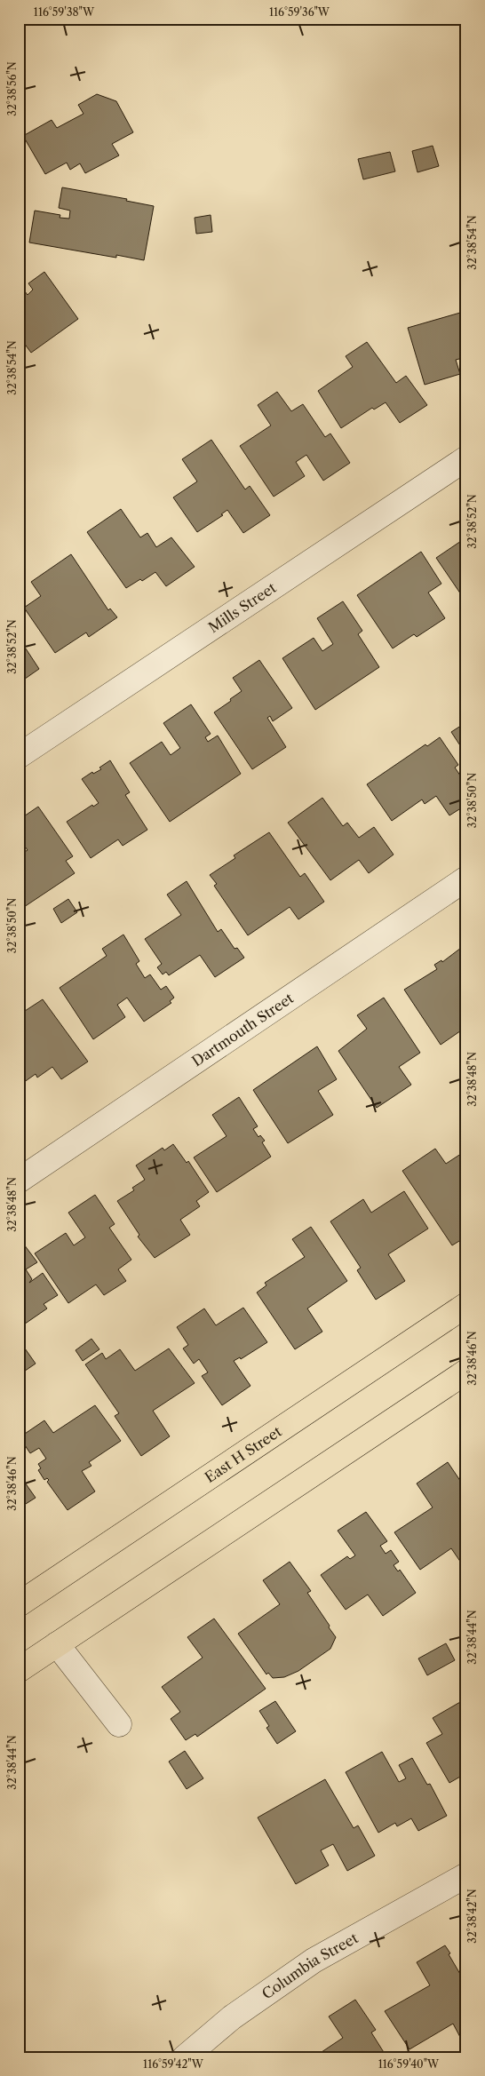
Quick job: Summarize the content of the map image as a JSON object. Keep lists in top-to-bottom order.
{
  "streets": {
    "main road": ["East H Street"],
    "street": ["Mills Street", "Dartmouth Street", "Columbia Street"]
  },
  "coordinates": [
    "116°59'38\"W",
    "116°59'36\"W",
    "32°38'56\"N",
    "32°38'54\"N",
    "32°38'52\"N",
    "32°38'50\"N",
    "32°38'48\"N",
    "32°38'46\"N",
    "32°38'44\"N",
    "32°38'42\"N",
    "116°59'42\"W",
    "116°59'40\"W"
  ]
}
